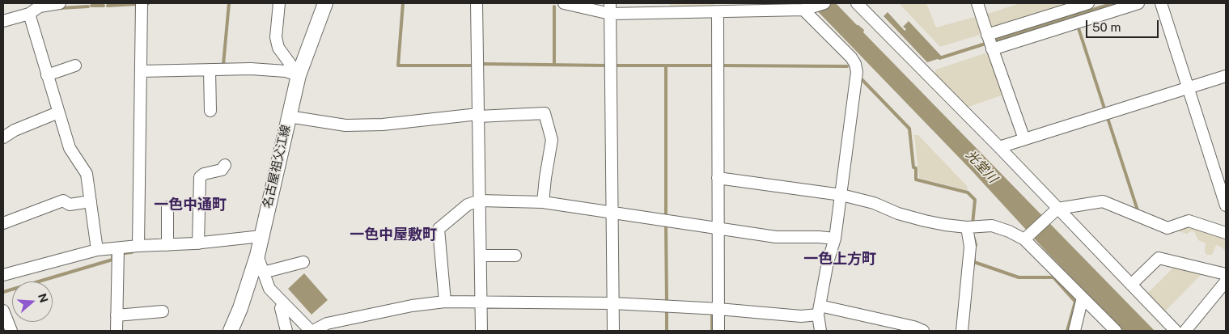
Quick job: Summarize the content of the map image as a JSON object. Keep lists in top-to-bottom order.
{
  "streets": {
    "main road": ["名古屋祖父江線"]
  },
  "districts": ["一色中通町", "一色中屋敷町", "一色上方町"],
  "water": ["光堂川"],
  "scale_bar": "50 m",
  "north": "right"
}
